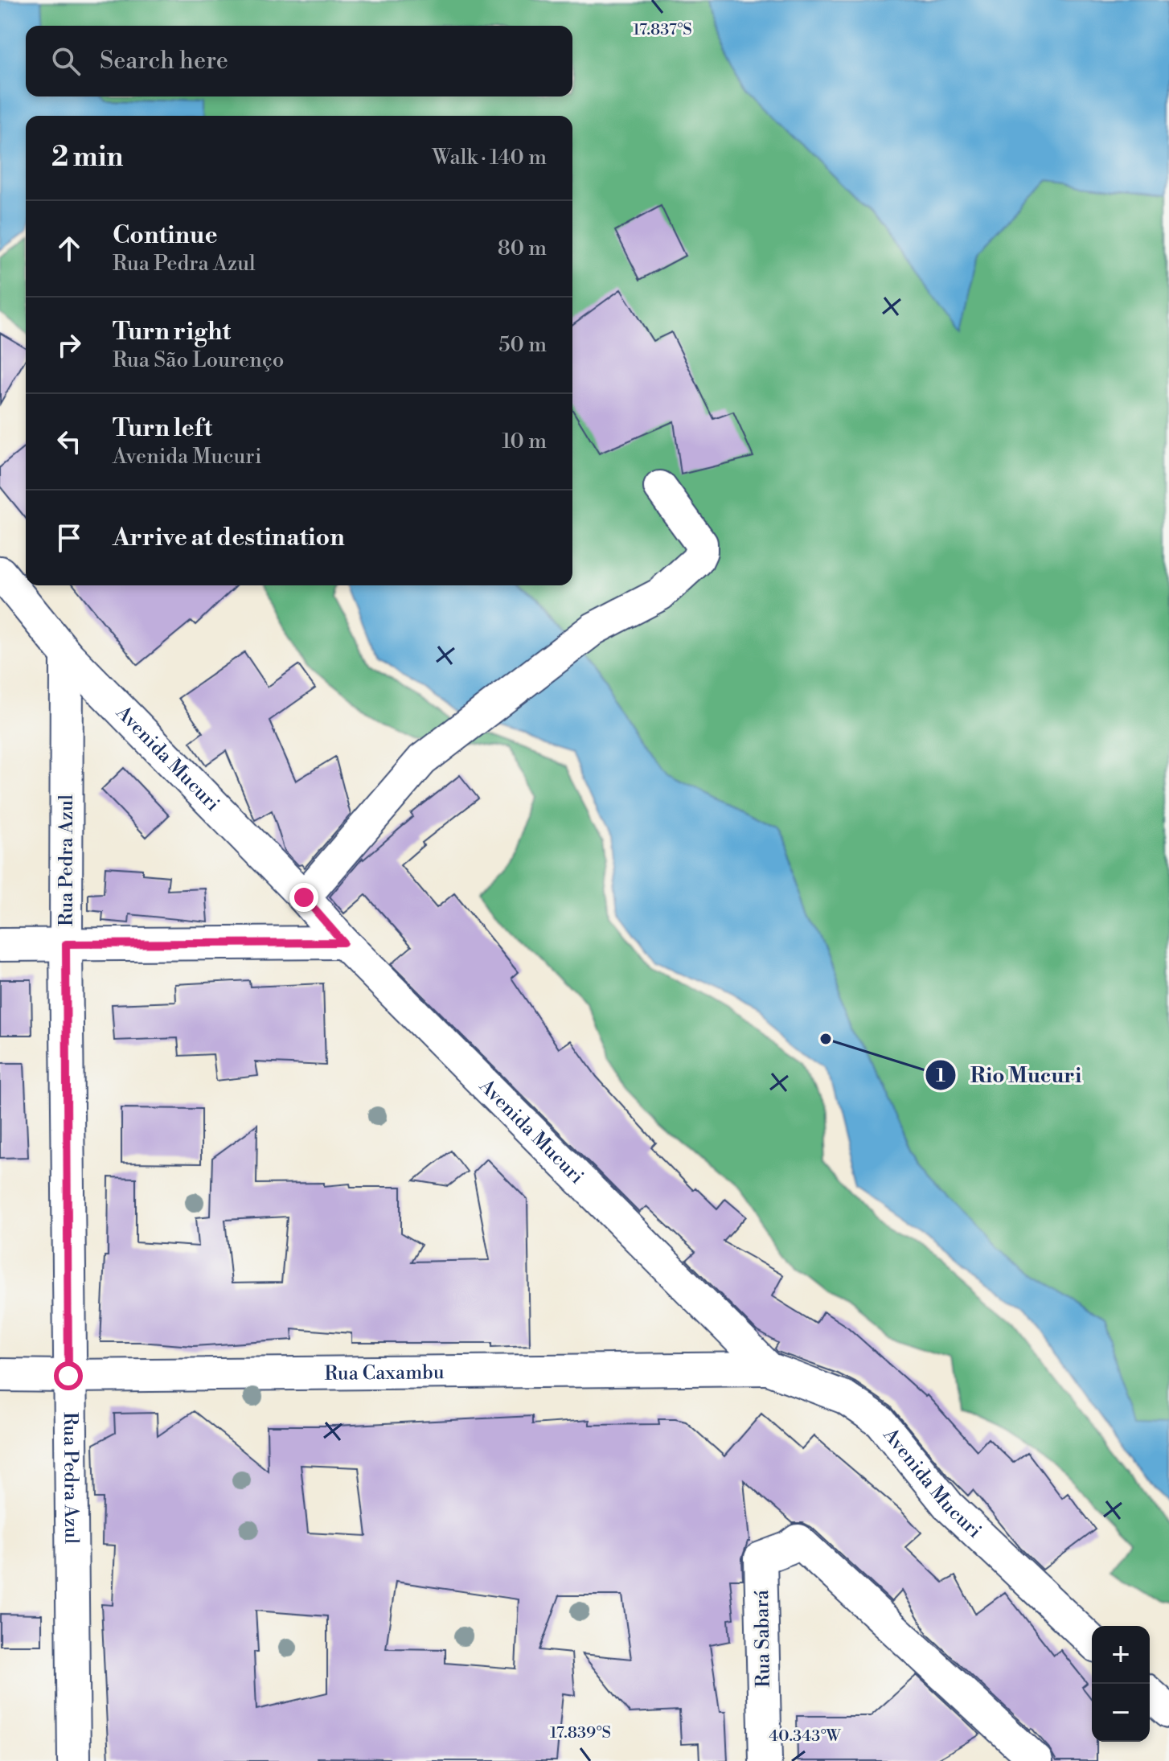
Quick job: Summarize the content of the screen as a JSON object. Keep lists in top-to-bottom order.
{
  "streets": {
    "street": [
      "Avenida Mucuri",
      "Rua Pedra Azul",
      "Rua Caxambu",
      "Rua Sabará"
    ]
  },
  "crossings": [
    ["Avenida Mucuri", "Rua Pedra Azul"],
    ["Avenida Mucuri", "Rua Caxambu"],
    ["Rua Pedra Azul", "Rua Caxambu"]
  ],
  "places": ["Rio Mucuri"],
  "page": {
    "search": "Search here",
    "heading": ["2 min", "Walk · 140 m"],
    "list": [
      ["Continue", "Rua Pedra Azul", "80 m"],
      ["Turn right", "Rua São Lourenço", "50 m"],
      ["Turn left", "Avenida Mucuri", "10 m"],
      "Arrive at destination"
    ],
    "map_buttons": ["+", "−"]
  },
  "coordinates": ["17.837°S", "17.839°S", "40.343°W"]
}
